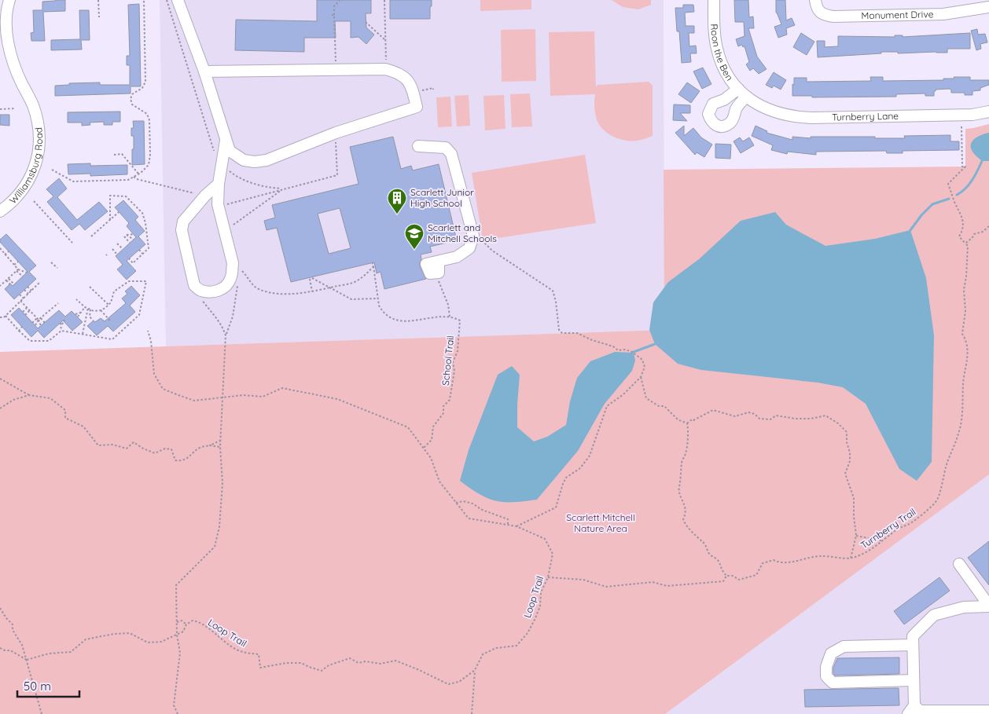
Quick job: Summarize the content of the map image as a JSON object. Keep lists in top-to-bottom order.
{
  "streets": {
    "street": [
      "Monument Drive",
      "Roon the Ben",
      "Turnberry Lane",
      "Williamsburg Road"
    ],
    "path": ["School Trail", "Turnberry Trail", "Loop Trail"]
  },
  "crossings": [
    ["Roon the Ben", "Turnberry Lane"],
    ["School Trail", "Loop Trail"],
    ["Turnberry Trail", "Loop Trail"]
  ],
  "parks": ["Scarlett Mitchell Nature Area"],
  "places": {
    "building": ["Scarlett Junior High School"],
    "school or university": ["Scarlett and Mitchell Schools"]
  },
  "scale_bar": "50 m"
}
